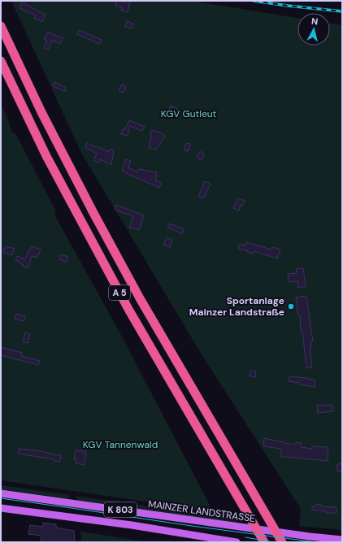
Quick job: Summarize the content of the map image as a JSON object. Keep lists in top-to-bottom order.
{
  "streets": {
    "highway": ["A 5"],
    "main road": ["K 803", "MAINZER LANDSTRASSE"]
  },
  "parks": ["KGV Gutleut", "KGV Tannenwald"],
  "places": ["Sportanlage Mainzer Landstraße"],
  "north": "top"
}
